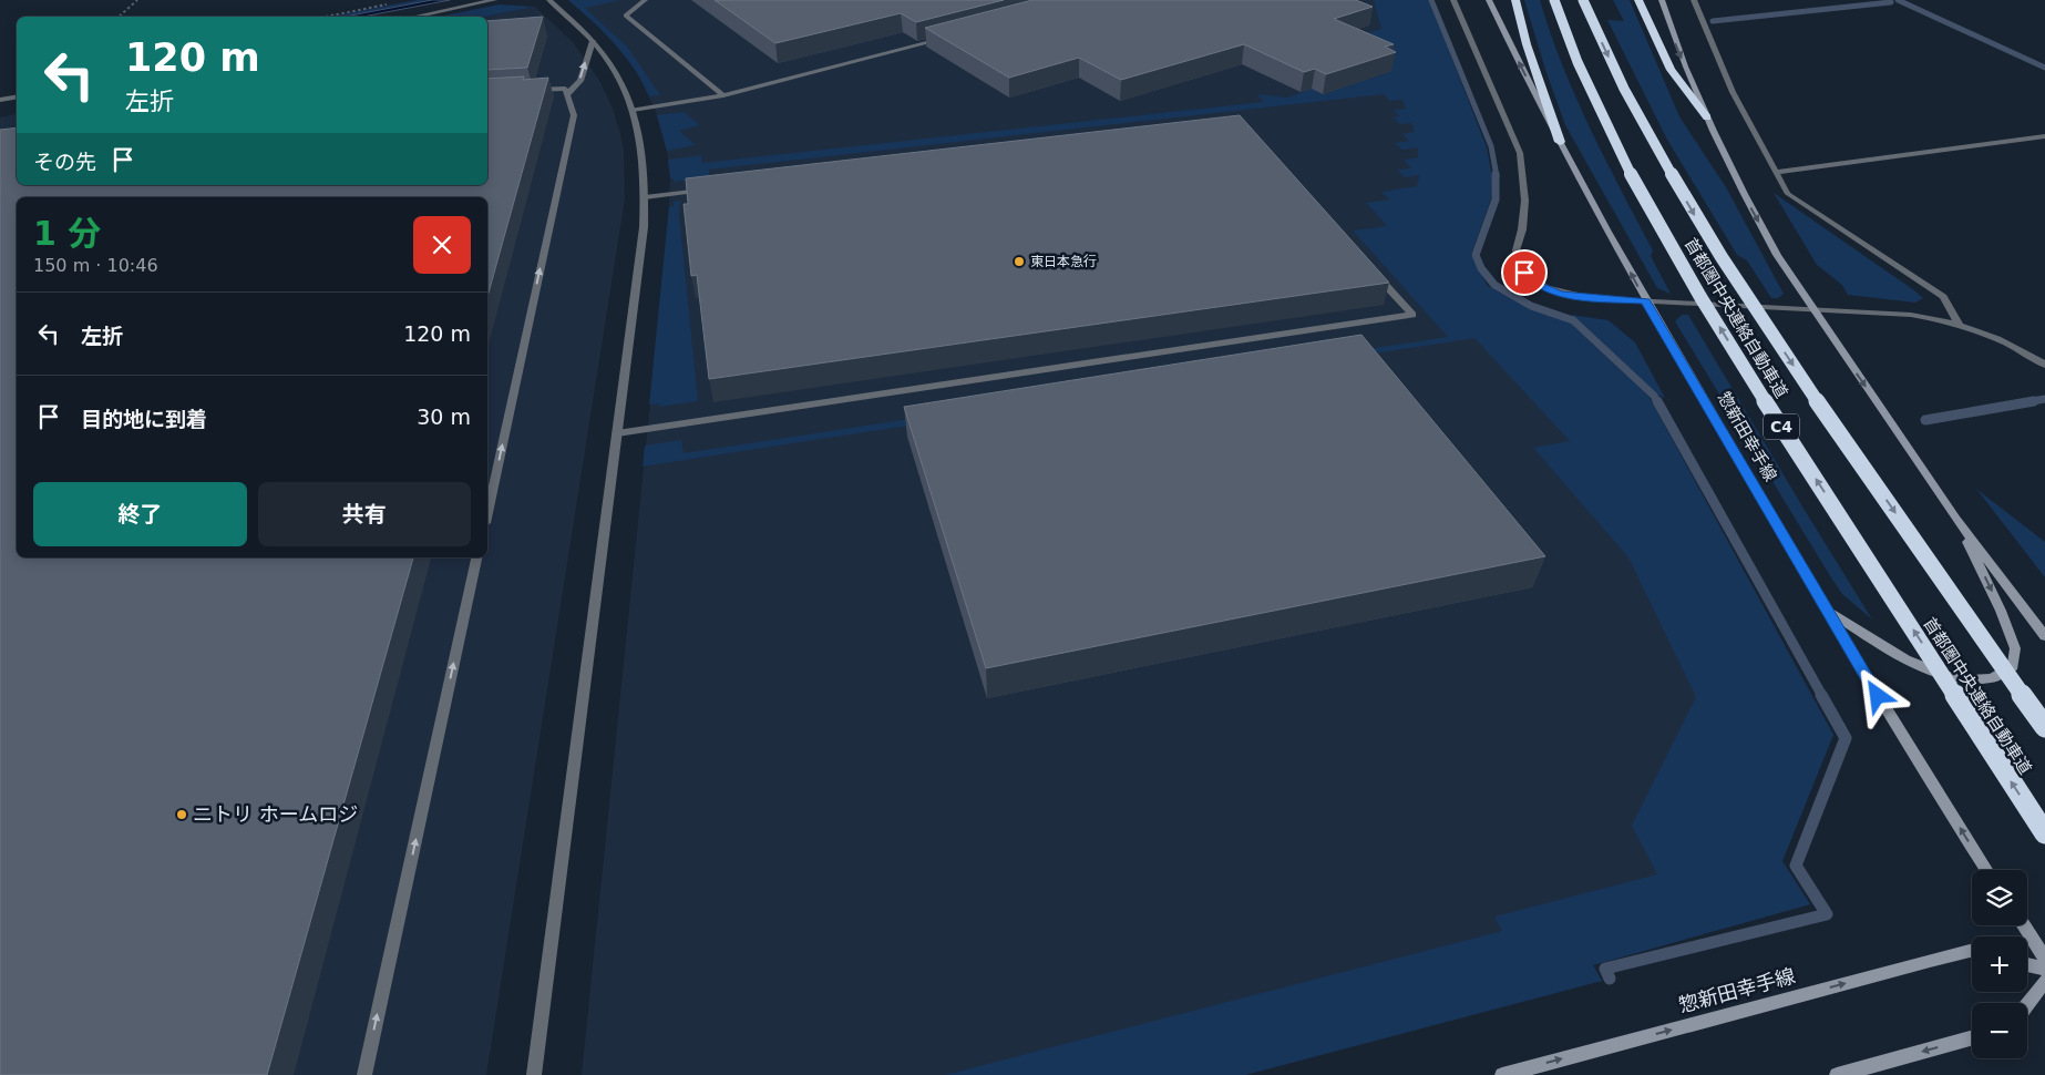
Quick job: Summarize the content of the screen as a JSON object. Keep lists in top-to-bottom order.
{
  "streets": {
    "highway": ["首都圏中央連絡自動車道", "C4"],
    "main road": ["惣新田幸手線"]
  },
  "places": ["東日本急行", "ニトリ ホームロジ"],
  "page": {
    "turn": ["120 m", "左折"],
    "then": "その先",
    "heading": ["1 分", "150 m · 10:46"],
    "list": [
      {
        "name": "左折",
        "value": "120 m"
      },
      {
        "name": "目的地に到着",
        "value": "30 m"
      }
    ],
    "buttons": ["終了", "共有"],
    "map_buttons": ["+", "−"]
  }
}
